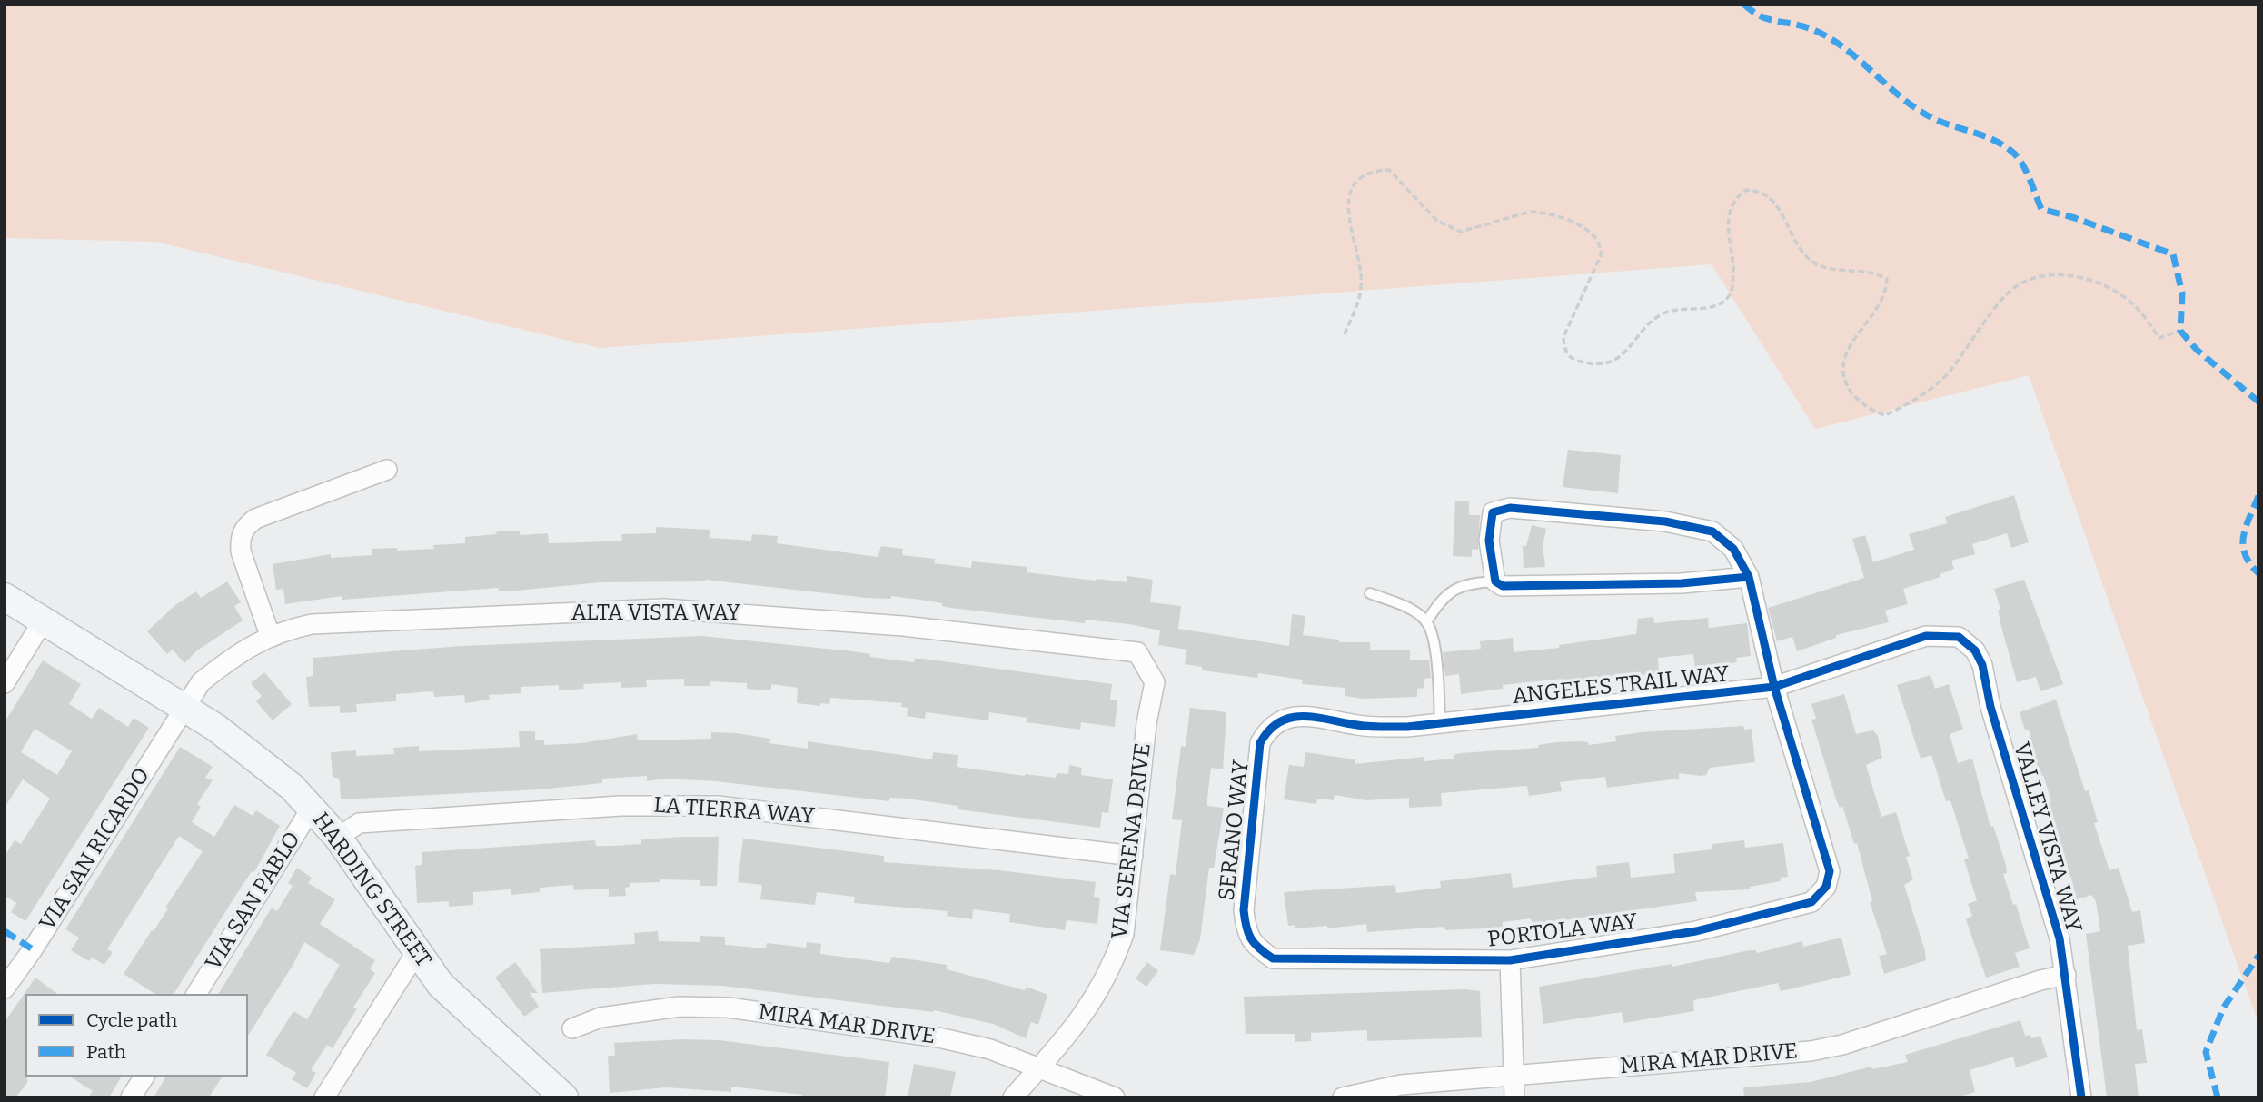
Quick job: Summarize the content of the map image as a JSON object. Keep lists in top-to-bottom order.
{
  "streets": {
    "street": [
      "ALTA VISTA WAY",
      "ANGELES TRAIL WAY",
      "LA TIERRA WAY",
      "SERANO WAY",
      "VALLEY VISTA WAY",
      "VIA SERENA DRIVE",
      "VIA SAN RICARDO",
      "HARDING STREET",
      "VIA SAN PABLO",
      "PORTOLA WAY",
      "MIRA MAR DRIVE"
    ]
  },
  "crossings": [
    ["ALTA VISTA WAY", "VIA SERENA DRIVE"],
    ["ALTA VISTA WAY", "VIA SAN RICARDO"],
    ["ALTA VISTA WAY", "HARDING STREET"],
    ["ANGELES TRAIL WAY", "SERANO WAY"],
    ["ANGELES TRAIL WAY", "VALLEY VISTA WAY"],
    ["ANGELES TRAIL WAY", "PORTOLA WAY"],
    ["LA TIERRA WAY", "VIA SERENA DRIVE"],
    ["LA TIERRA WAY", "HARDING STREET"],
    ["SERANO WAY", "PORTOLA WAY"],
    ["VALLEY VISTA WAY", "MIRA MAR DRIVE"],
    ["VIA SERENA DRIVE", "MIRA MAR DRIVE"],
    ["VIA SAN RICARDO", "HARDING STREET"],
    ["HARDING STREET", "VIA SAN PABLO"]
  ],
  "legend": ["Cycle path", "Path"]
}
